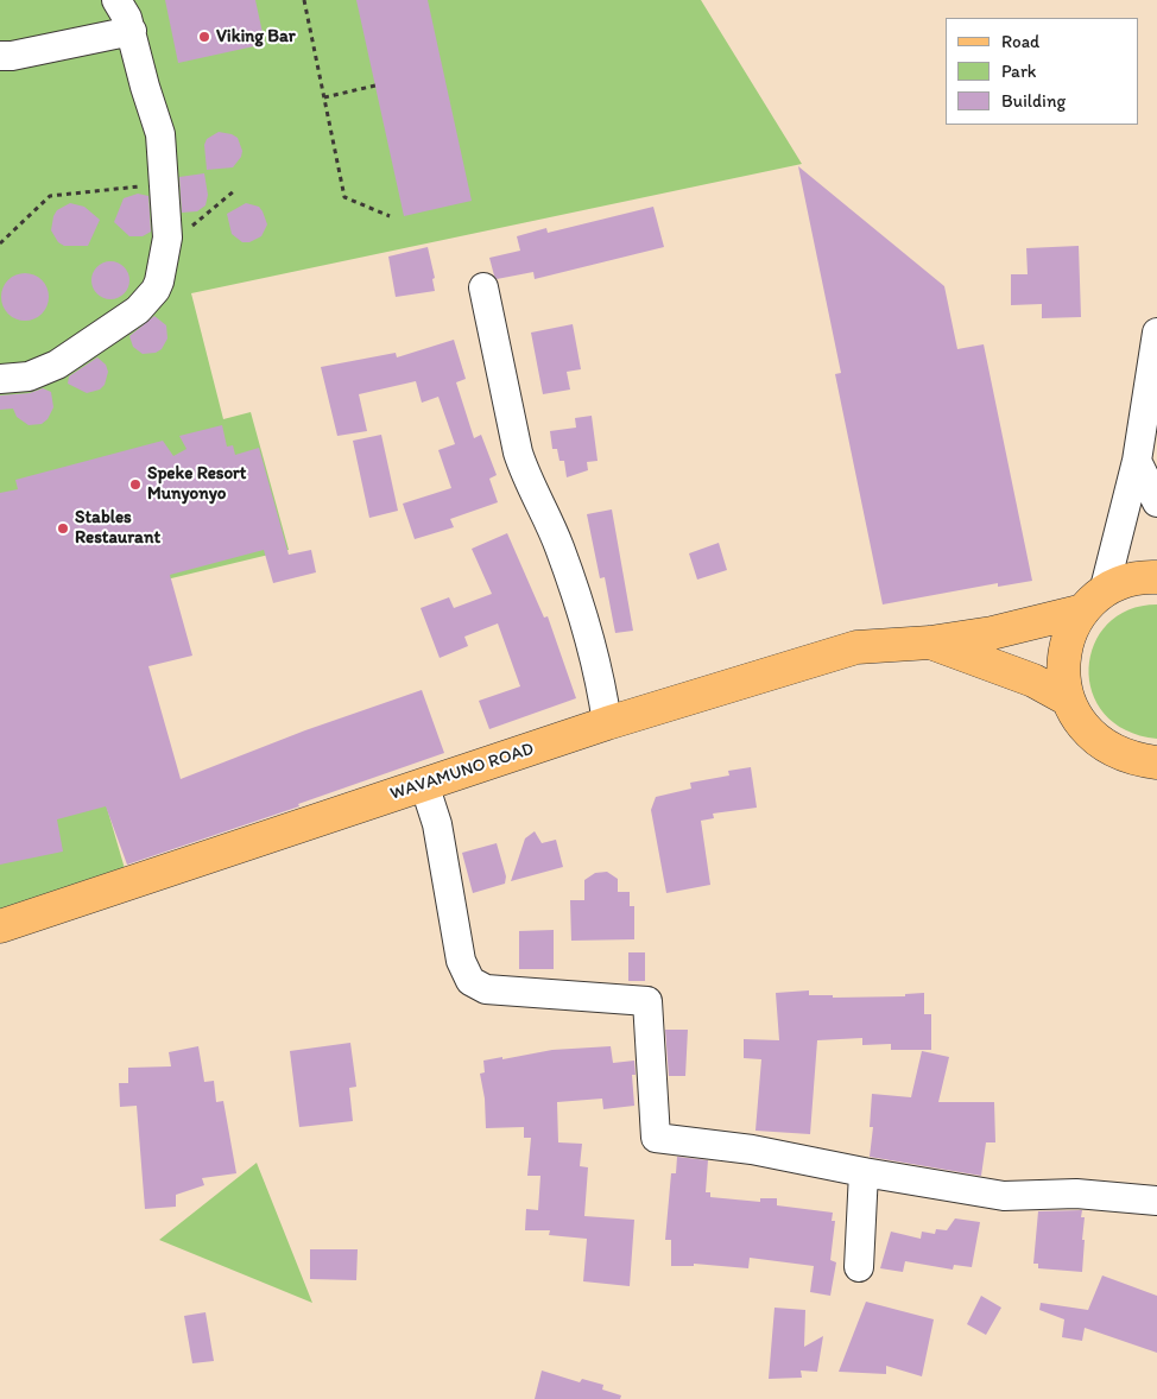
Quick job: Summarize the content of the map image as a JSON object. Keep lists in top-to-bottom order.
{
  "streets": {
    "main road": ["WAVAMUNO ROAD"]
  },
  "places": ["Viking Bar", "Speke Resort Munyonyo", "Stables Restaurant"],
  "legend": ["Road", "Park", "Building"]
}
